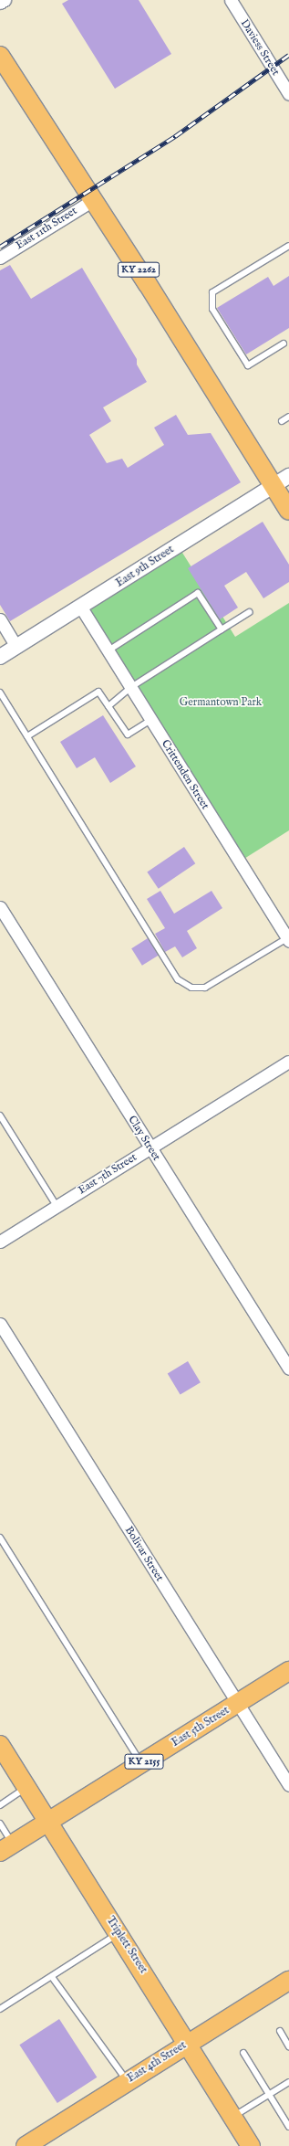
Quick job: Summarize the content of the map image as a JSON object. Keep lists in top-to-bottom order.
{
  "streets": {
    "main road": [
      "KY 2262",
      "East 5th Street",
      "KY 2155",
      "Triplett Street",
      "East 4th Street"
    ],
    "street": [
      "Daviess Street",
      "East 11th Street",
      "East 9th Street",
      "Crittenden Street",
      "Clay Street",
      "East 7th Street",
      "Bolivar Street"
    ]
  },
  "crossings": [
    ["East 11th Street", "KY 2262"],
    ["KY 2262", "East 9th Street"],
    ["East 9th Street", "Crittenden Street"],
    ["Clay Street", "East 7th Street"],
    ["Bolivar Street", "East 5th Street"],
    ["East 5th Street", "Triplett Street"],
    ["Triplett Street", "East 4th Street"]
  ],
  "parks": ["Germantown Park"]
}
